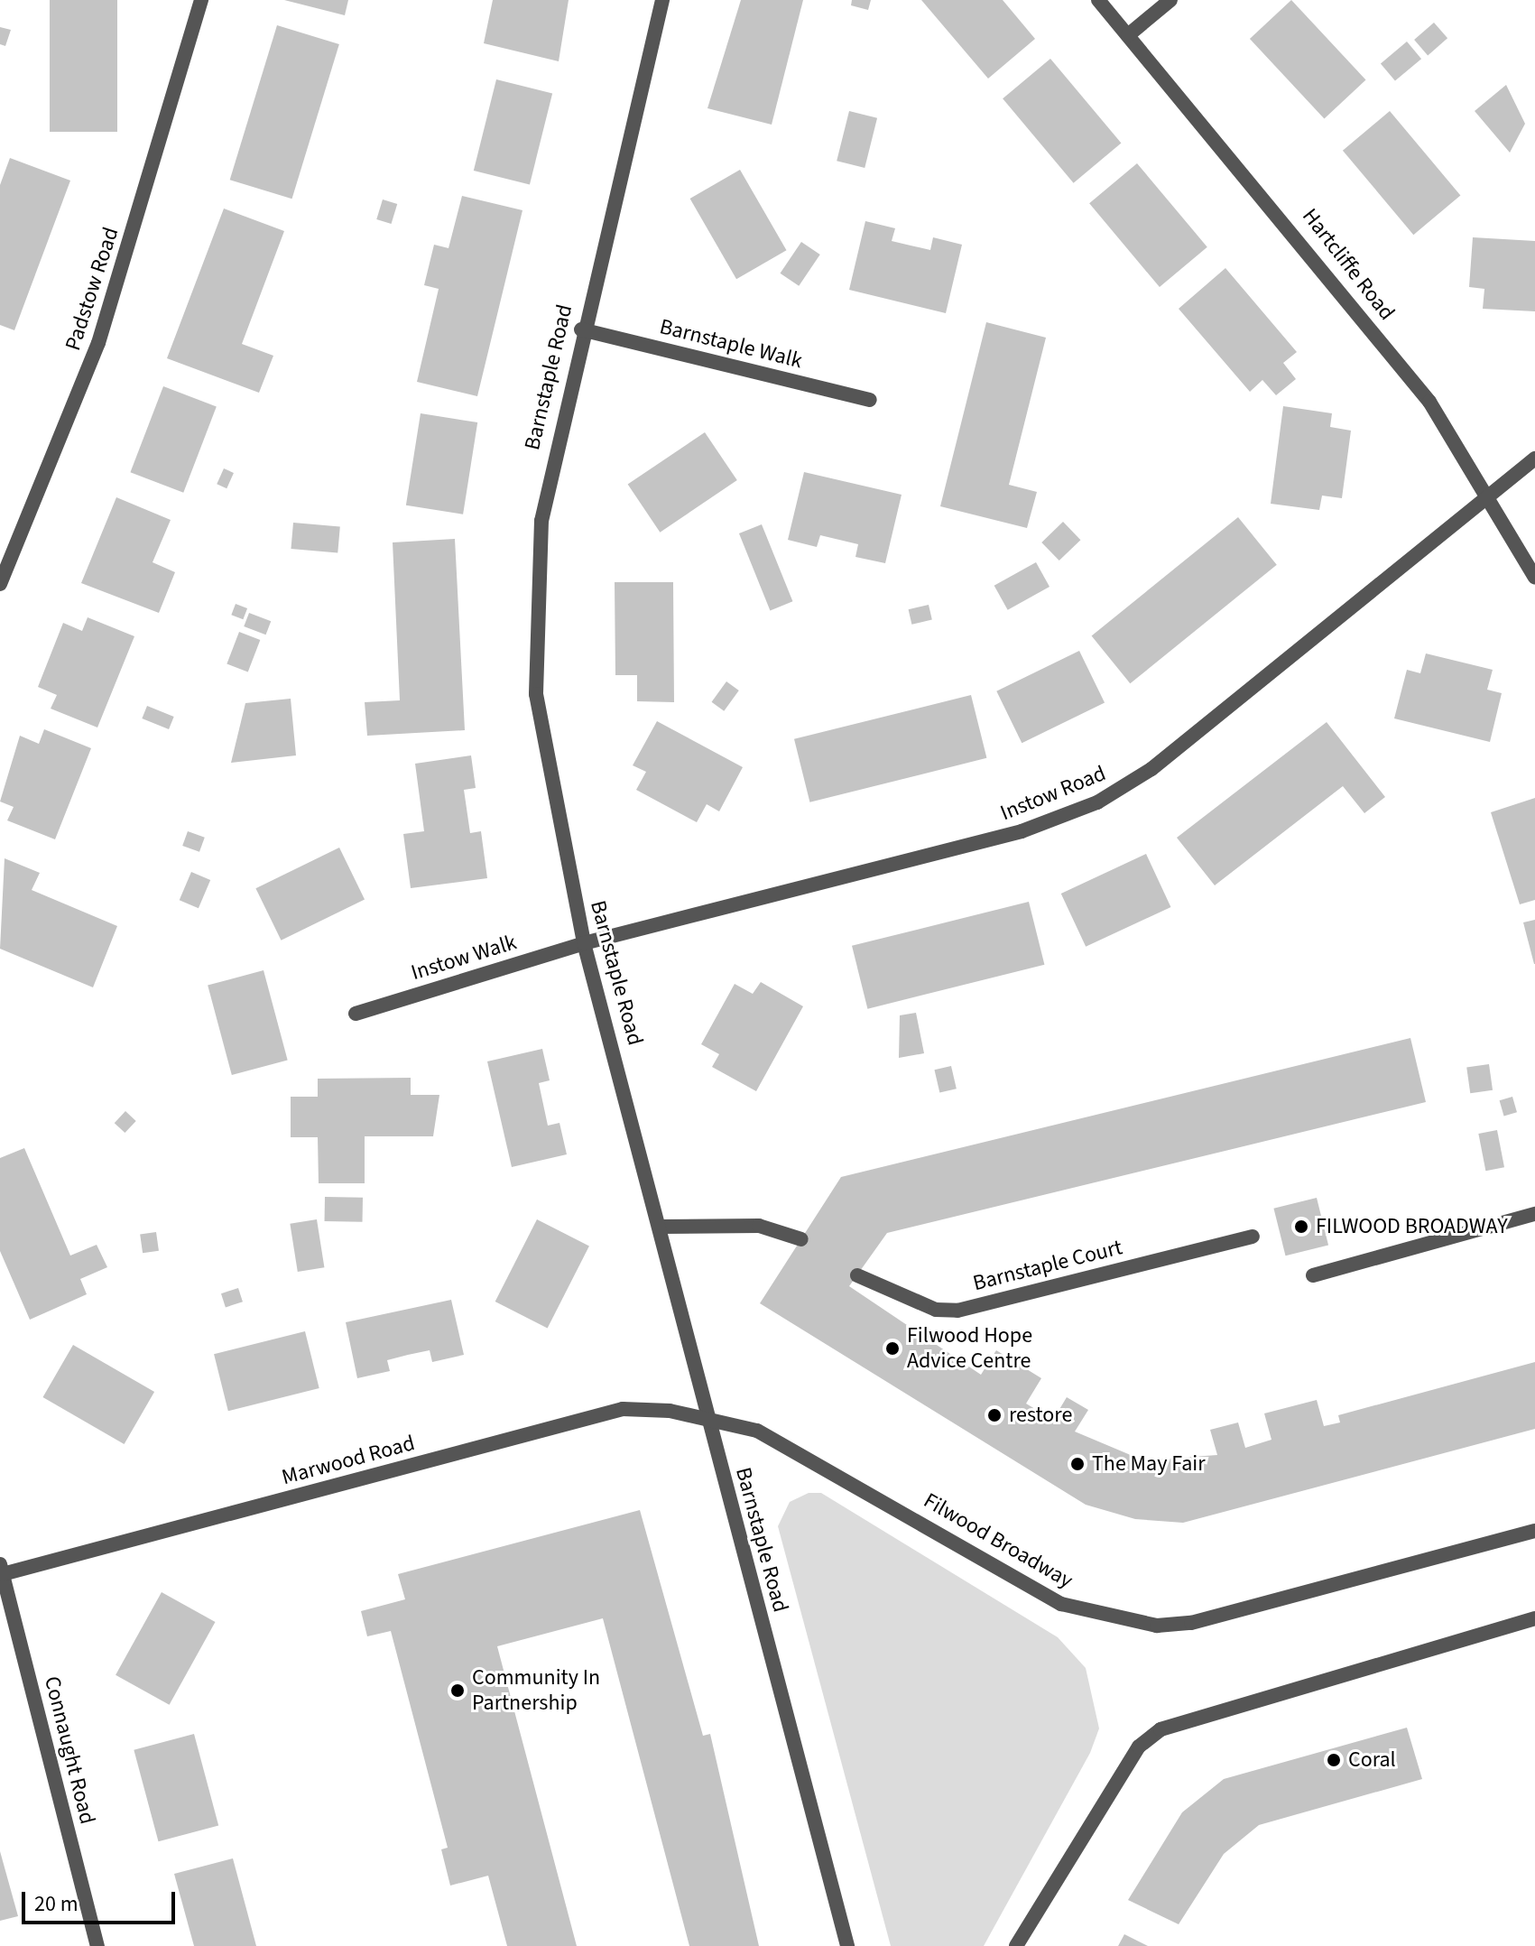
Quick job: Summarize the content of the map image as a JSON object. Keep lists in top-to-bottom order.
{
  "streets": {
    "street": [
      "Hartcliffe Road",
      "Padstow Road",
      "Barnstaple Walk",
      "Barnstaple Road",
      "Instow Road",
      "Instow Walk",
      "Barnstaple Court",
      "Marwood Road",
      "Filwood Broadway",
      "Connaught Road"
    ]
  },
  "crossings": [
    ["Hartcliffe Road", "Instow Road"],
    ["Barnstaple Walk", "Barnstaple Road"],
    ["Barnstaple Road", "Instow Road"],
    ["Barnstaple Road", "Instow Walk"],
    ["Barnstaple Road", "Marwood Road"],
    ["Barnstaple Road", "Filwood Broadway"],
    ["Instow Road", "Instow Walk"],
    ["Marwood Road", "Filwood Broadway"],
    ["Marwood Road", "Connaught Road"]
  ],
  "places": [
    "FILWOOD BROADWAY",
    "Filwood Hope Advice Centre",
    "restore",
    "The May Fair",
    "Community In Partnership",
    "Coral"
  ],
  "scale_bar": "20 m"
}
